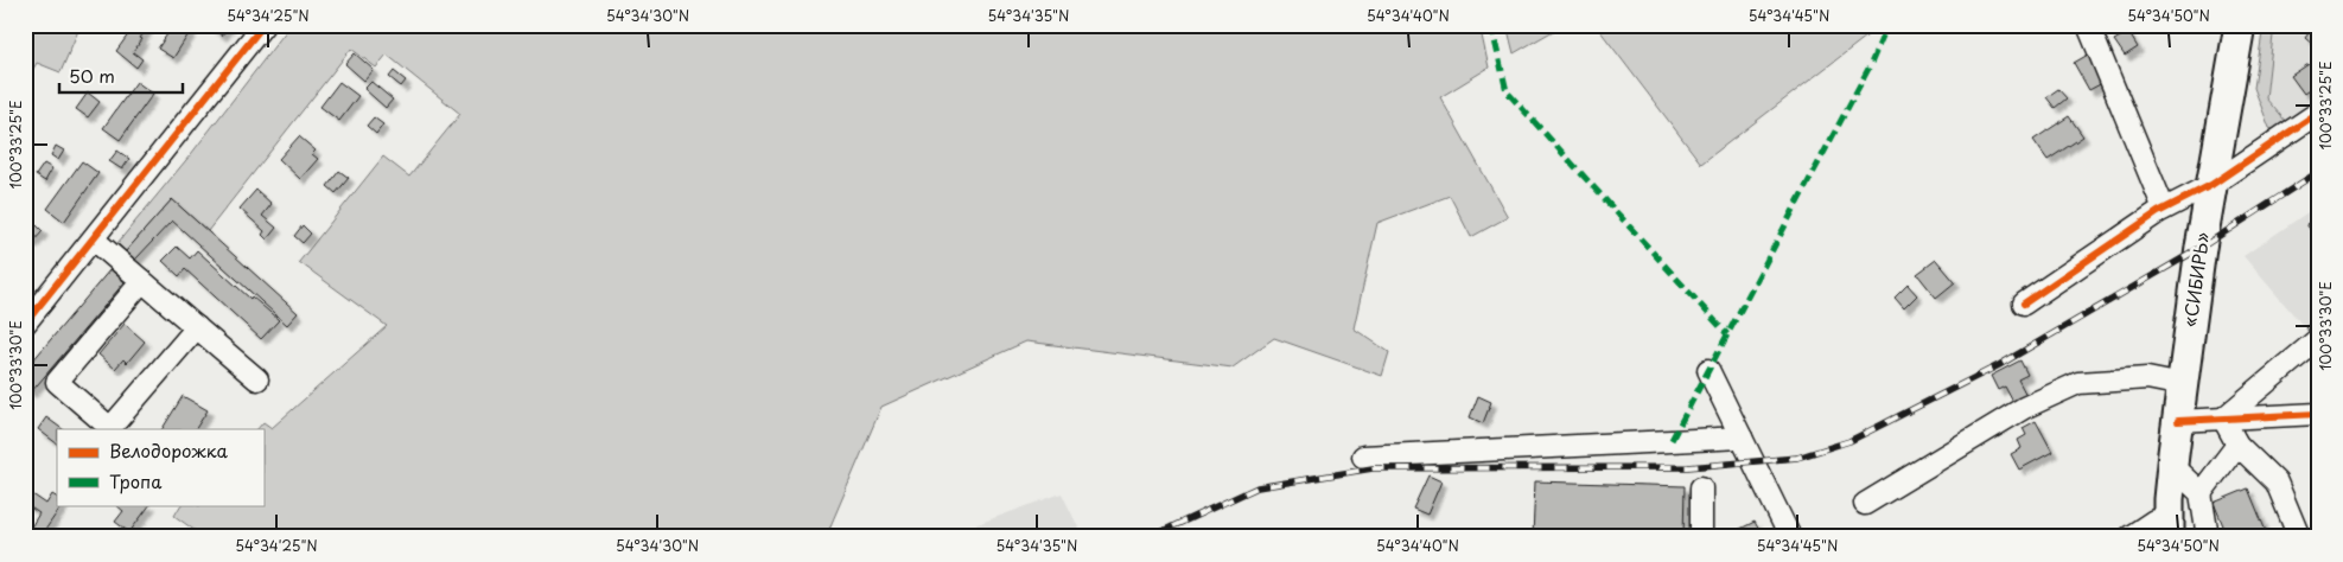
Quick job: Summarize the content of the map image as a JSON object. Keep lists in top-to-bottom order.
{
  "streets": {
    "highway": ["«СИБИРЬ»"]
  },
  "legend": ["Велодорожка", "Тропа"],
  "scale_bar": "50 m",
  "coordinates": [
    "54°34'25\"N",
    "54°34'30\"N",
    "54°34'35\"N",
    "54°34'40\"N",
    "54°34'45\"N",
    "54°34'50\"N",
    "100°33'25\"E",
    "100°33'30\"E"
  ]
}
